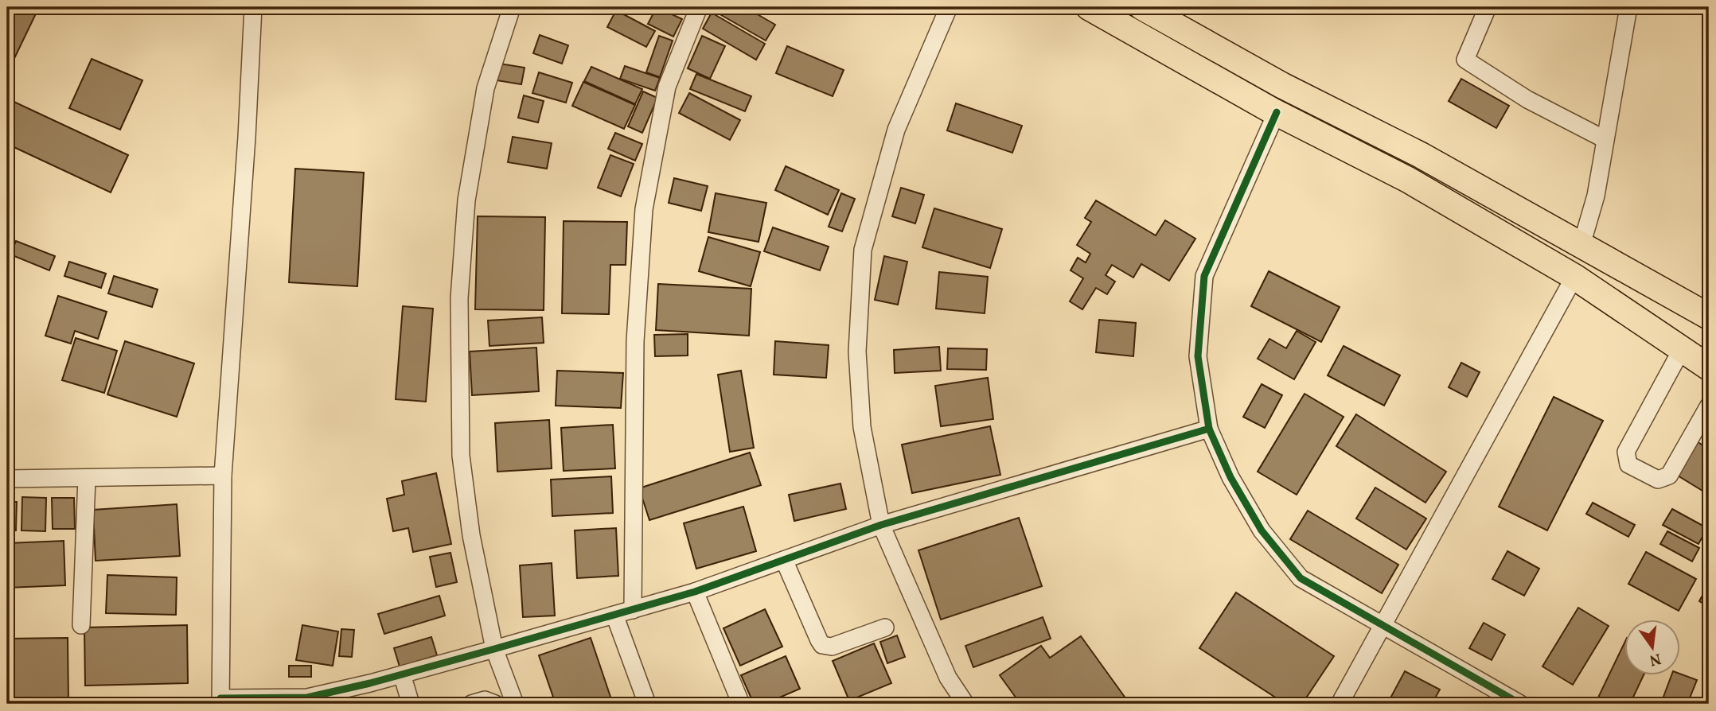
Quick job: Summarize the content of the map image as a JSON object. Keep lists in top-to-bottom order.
{
  "north": "bottom"
}
